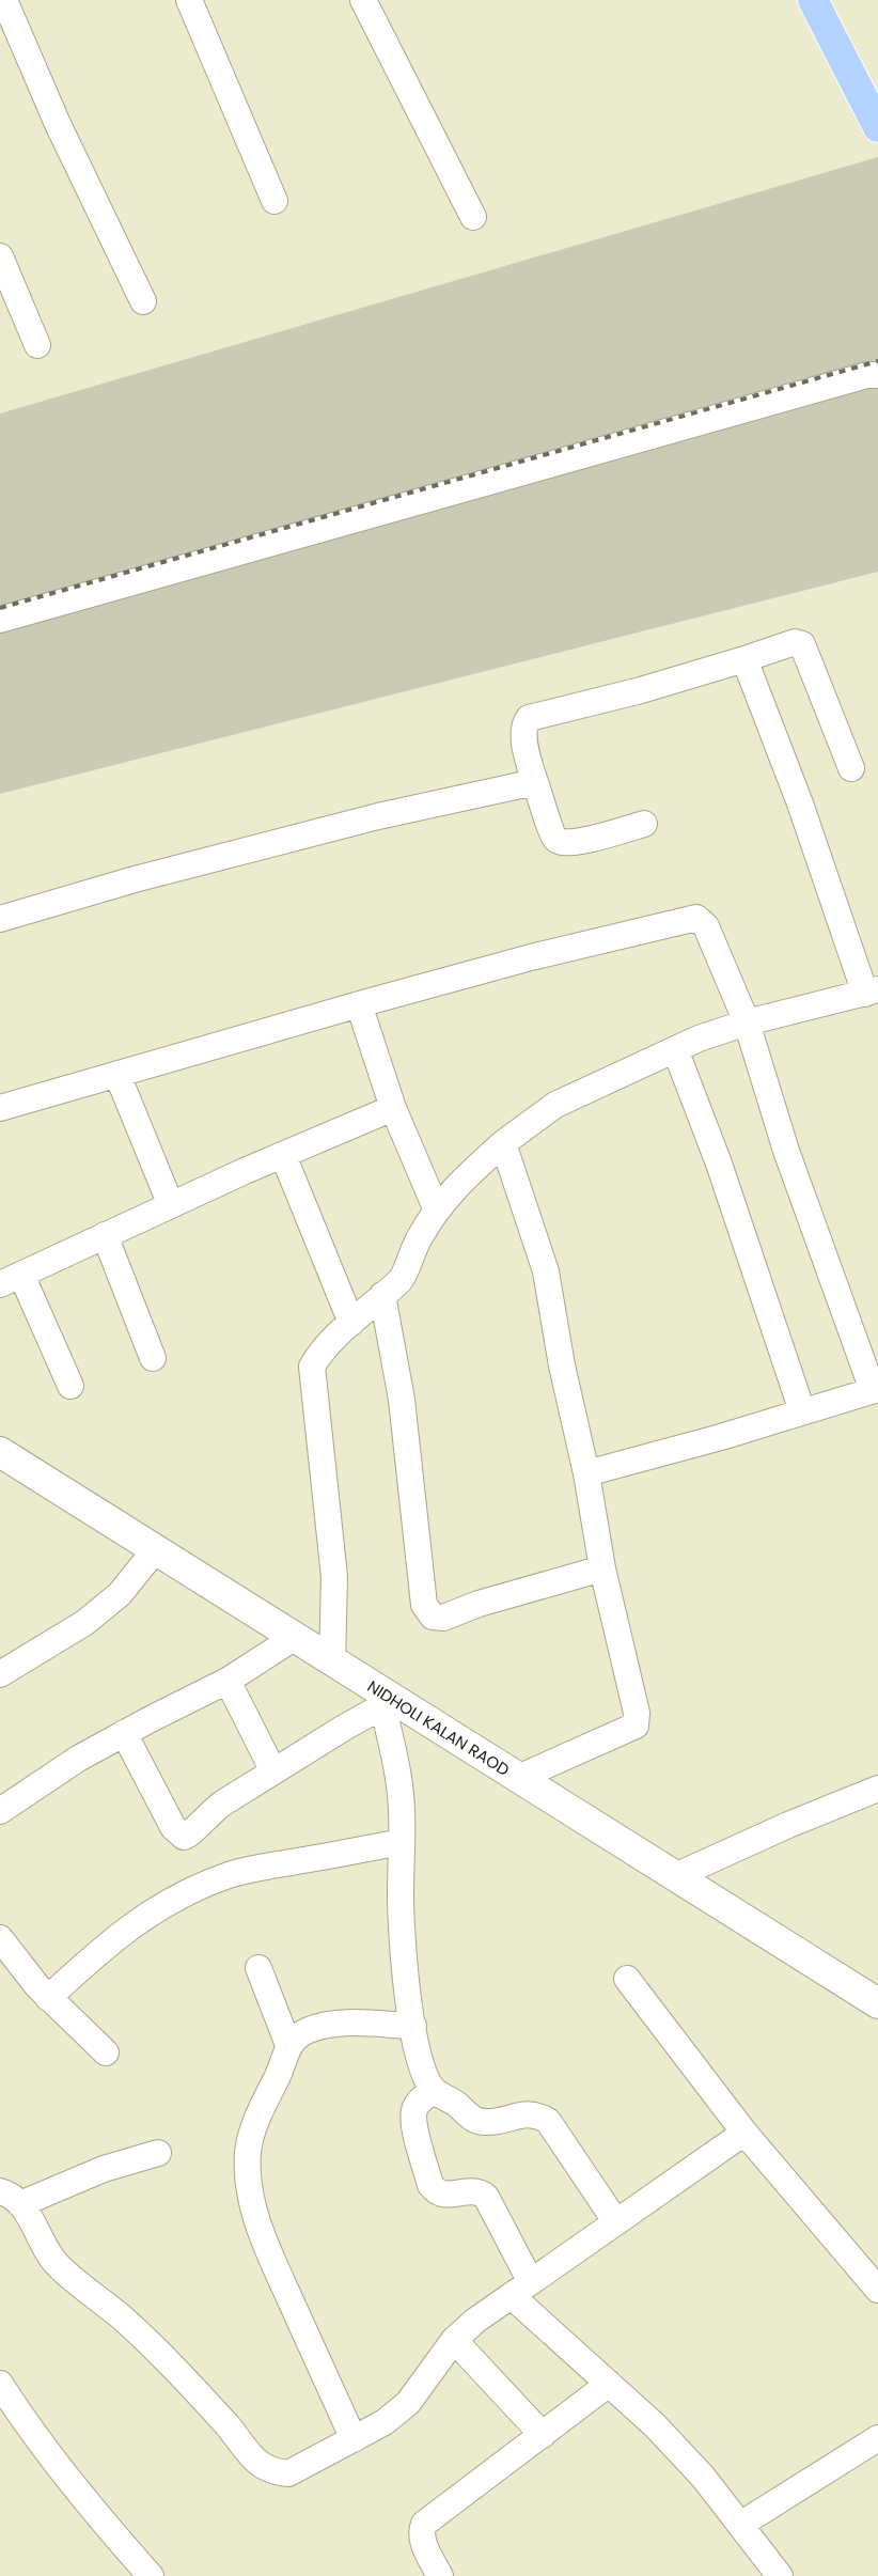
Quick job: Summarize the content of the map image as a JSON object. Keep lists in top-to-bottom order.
{
  "streets": {
    "street": ["NIDHOLI KALAN RAOD"]
  }
}
